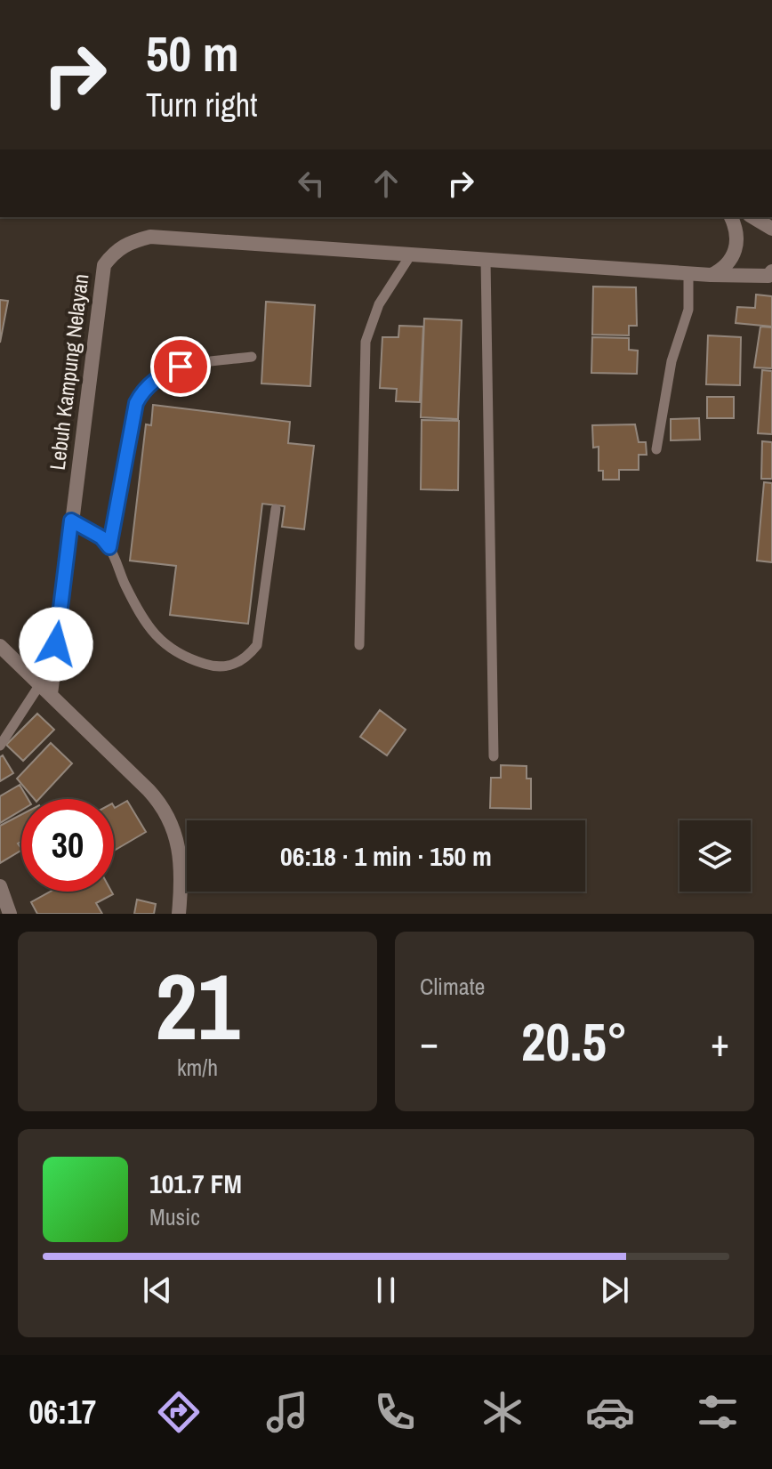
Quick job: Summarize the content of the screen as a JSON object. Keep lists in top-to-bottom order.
{
  "streets": {
    "street": ["Lebuh Kampung Nelayan"]
  },
  "page": {
    "turn": ["50 m", "Turn right"],
    "limit": "30",
    "trip": "06:18 · 1 min · 150 m",
    "tile": [
      ["21", "km/h"],
      "Climate"
    ],
    "heat": ["−", "20.5°", "+"],
    "song": ["101.7 FM", "Music"],
    "tabs": "06:17"
  }
}
